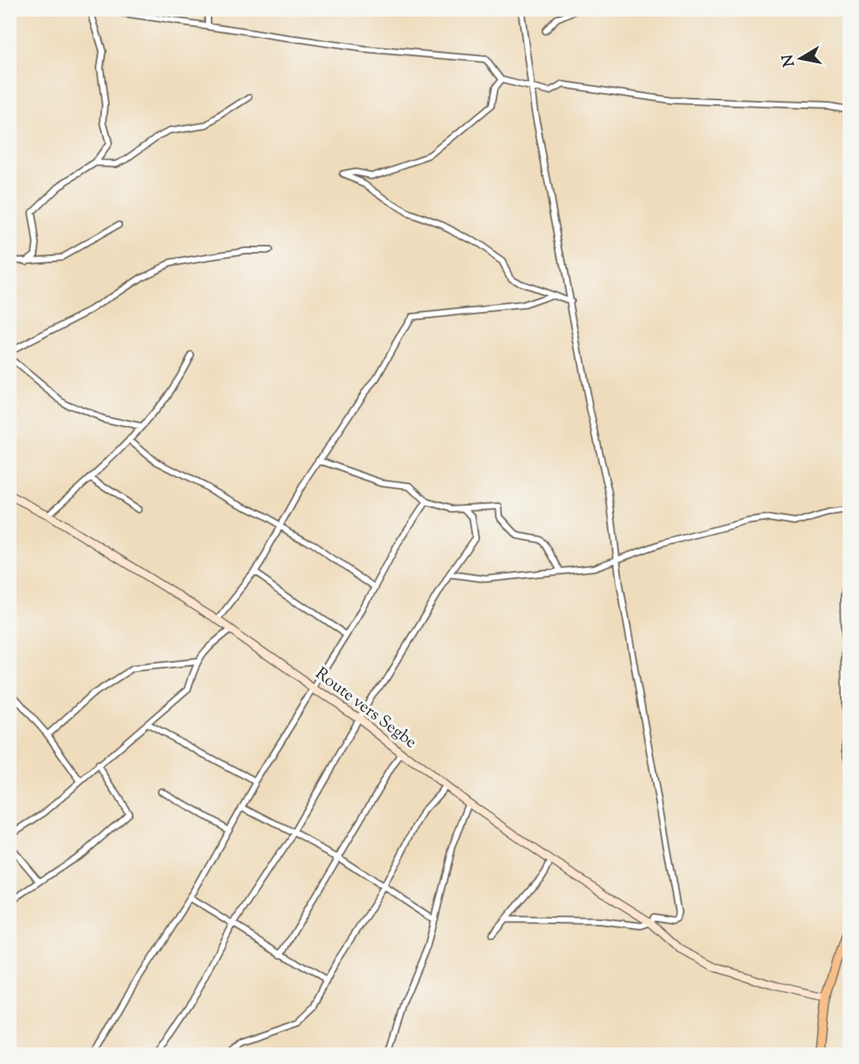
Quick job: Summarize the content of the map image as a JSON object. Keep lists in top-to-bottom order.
{
  "streets": {
    "main road": ["Route vers Segbe"]
  },
  "north": "left"
}
